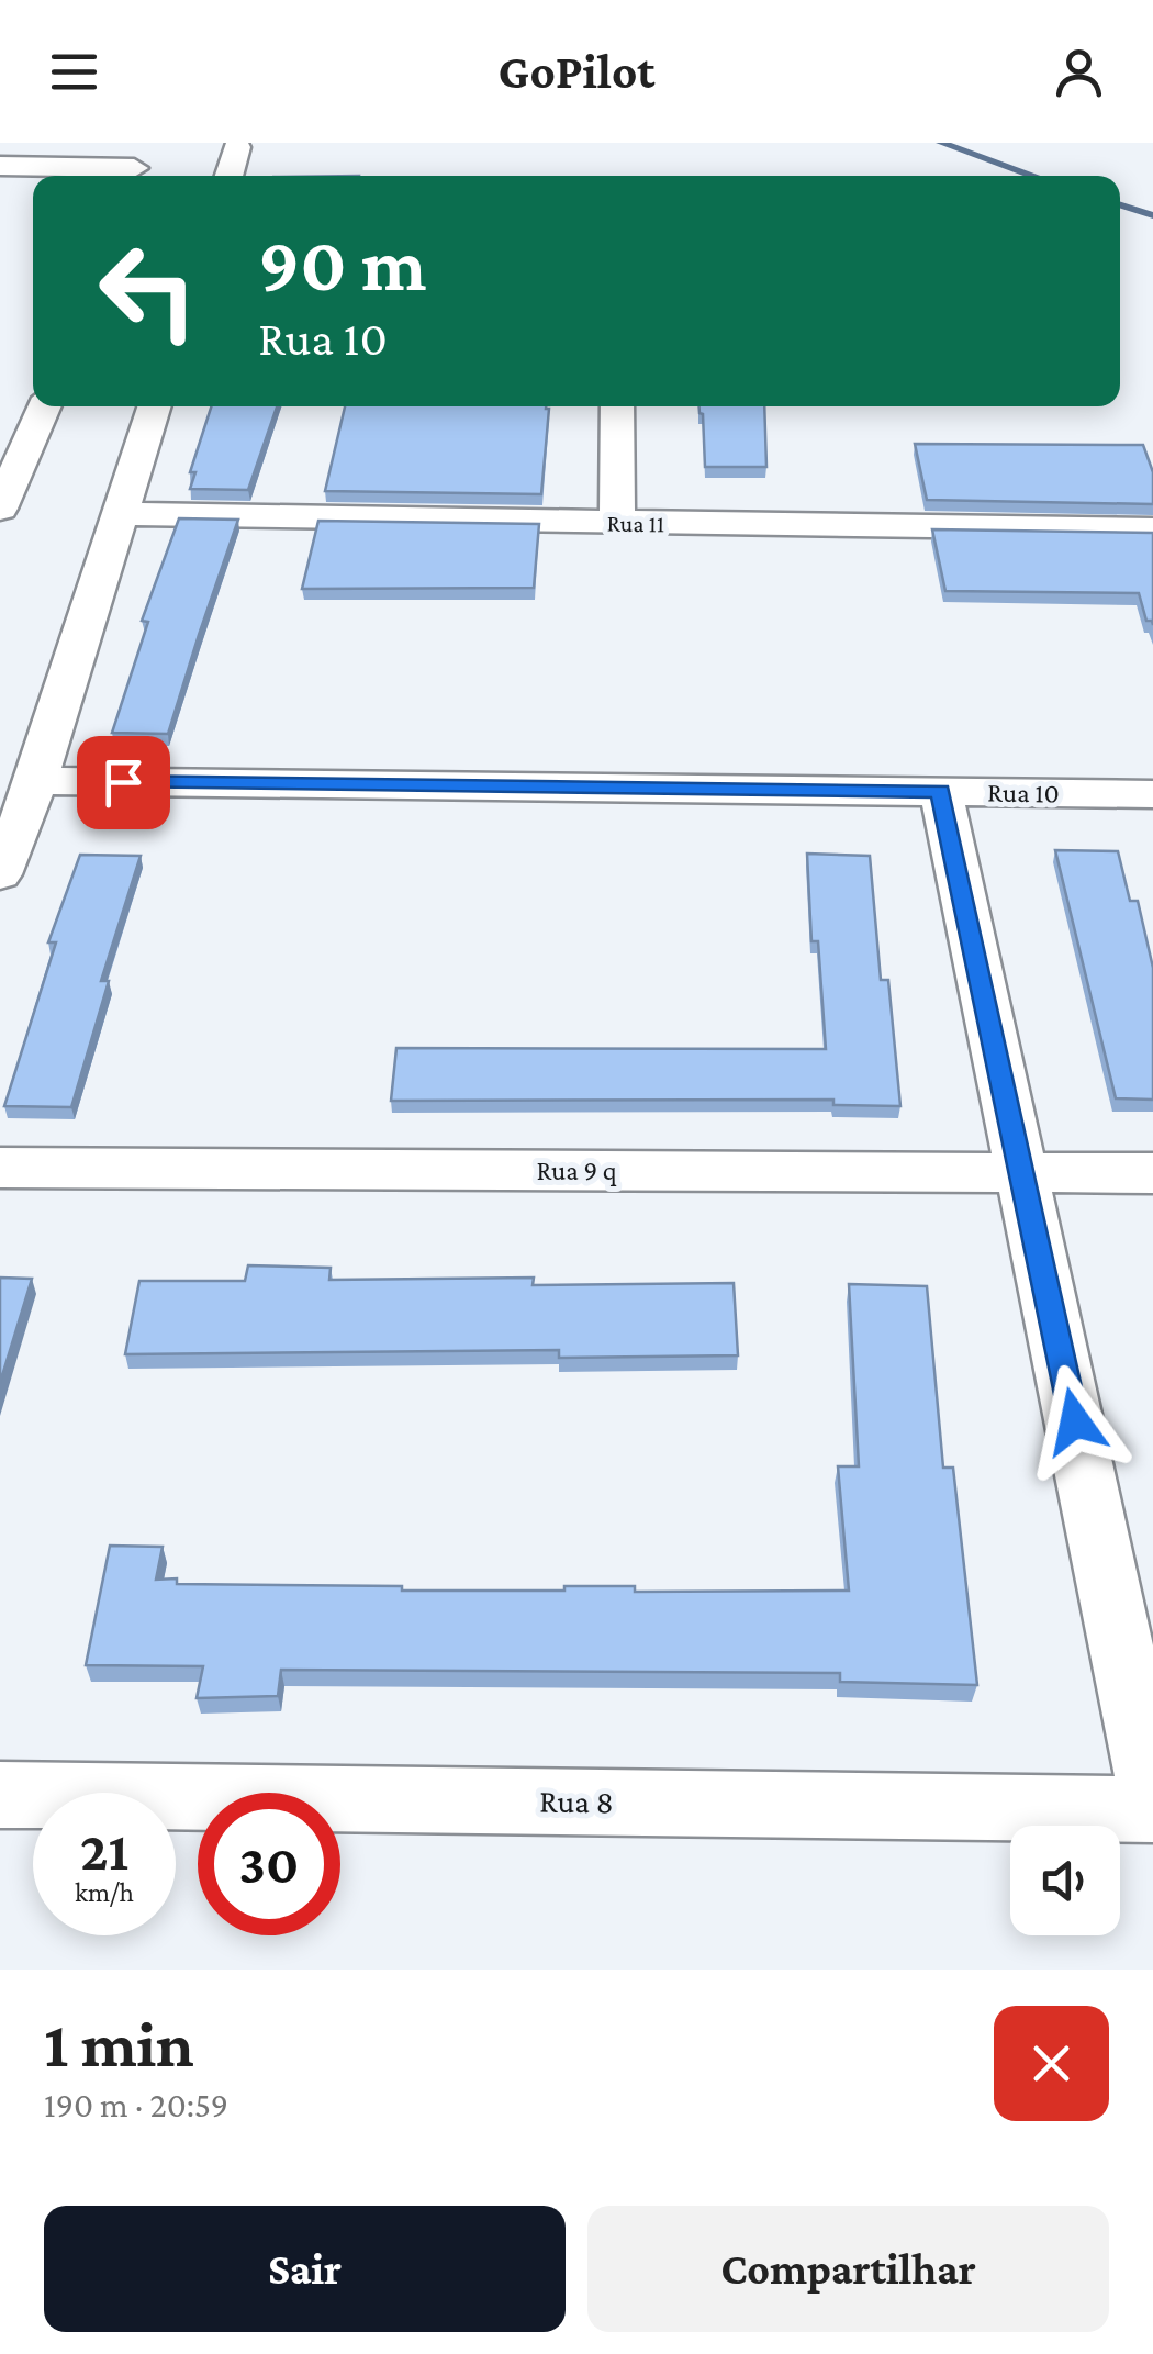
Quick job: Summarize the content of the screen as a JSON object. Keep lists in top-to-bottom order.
{
  "streets": {
    "street": [
      "Rua 11",
      "Rua 10",
      "Rua 9 q",
      "Rua 8"
    ]
  },
  "page": {
    "header": "GoPilot",
    "turn": ["90 m", "Rua 10"],
    "speed": "21 km/h",
    "limit": "30",
    "heading": ["1 min", "190 m · 20:59"],
    "buttons": ["Sair", "Compartilhar"]
  }
}
